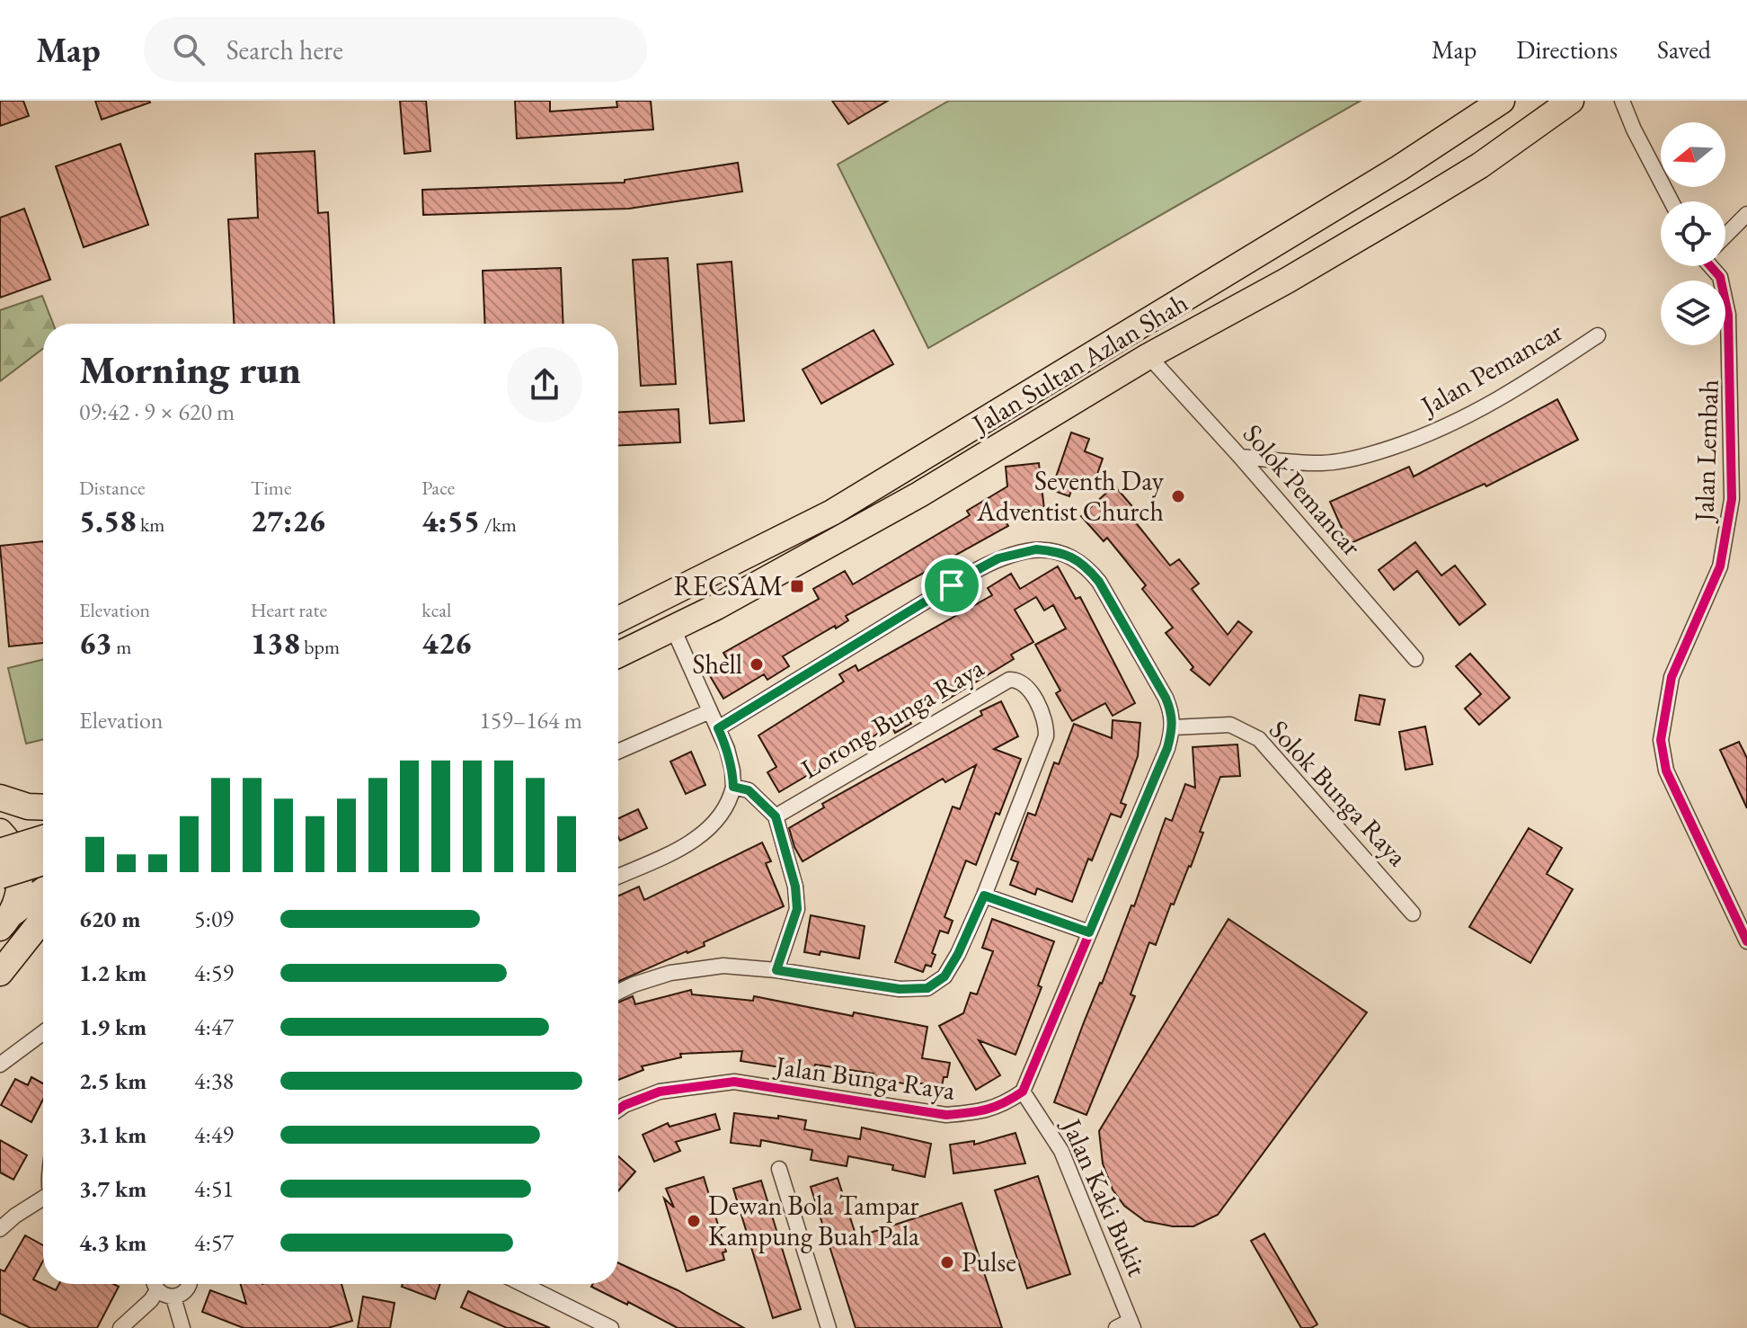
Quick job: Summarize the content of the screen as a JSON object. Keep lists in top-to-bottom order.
{
  "streets": {
    "highway": ["Jalan Sultan Azlan Shah"],
    "street": [
      "Jalan Pemancar",
      "Jalan Lembah",
      "Solok Pemancar",
      "Lorong Bunga Raya",
      "Solok Bunga Raya",
      "Jalan Bunga Raya",
      "Jalan Kaki Bukit"
    ]
  },
  "crossings": [
    ["Jalan Sultan Azlan Shah", "Solok Pemancar"],
    ["Jalan Pemancar", "Solok Pemancar"],
    ["Jalan Bunga Raya", "Jalan Kaki Bukit"]
  ],
  "places": {
    "other": [
      "Seventh Day Adventist Church",
      "Shell",
      "Dewan Bola Tampar Kampung Buah Pala",
      "Pulse"
    ],
    "transit": ["RECSAM"]
  },
  "north": "left",
  "page": {
    "header": "Map",
    "search": "Search here",
    "nav": ["Map", "Directions", "Saved"],
    "heading": ["Morning run", "09:42 · 9 × 620 m"],
    "stats": [
      ["Distance", "5.58 km"],
      ["Time", "27:26"],
      ["Pace", "4:55 /km"],
      ["Elevation", "63 m"],
      ["Heart rate", "138 bpm"],
      ["kcal", "426"]
    ],
    "chart": ["Elevation", "159–164 m"],
    "list": [
      {
        "name": "620 m",
        "note": "5:09"
      },
      {
        "name": "1.2 km",
        "note": "4:59"
      },
      {
        "name": "1.9 km",
        "note": "4:47"
      },
      {
        "name": "2.5 km",
        "note": "4:38"
      },
      {
        "name": "3.1 km",
        "note": "4:49"
      },
      {
        "name": "3.7 km",
        "note": "4:51"
      },
      {
        "name": "4.3 km",
        "note": "4:57"
      }
    ]
  }
}
